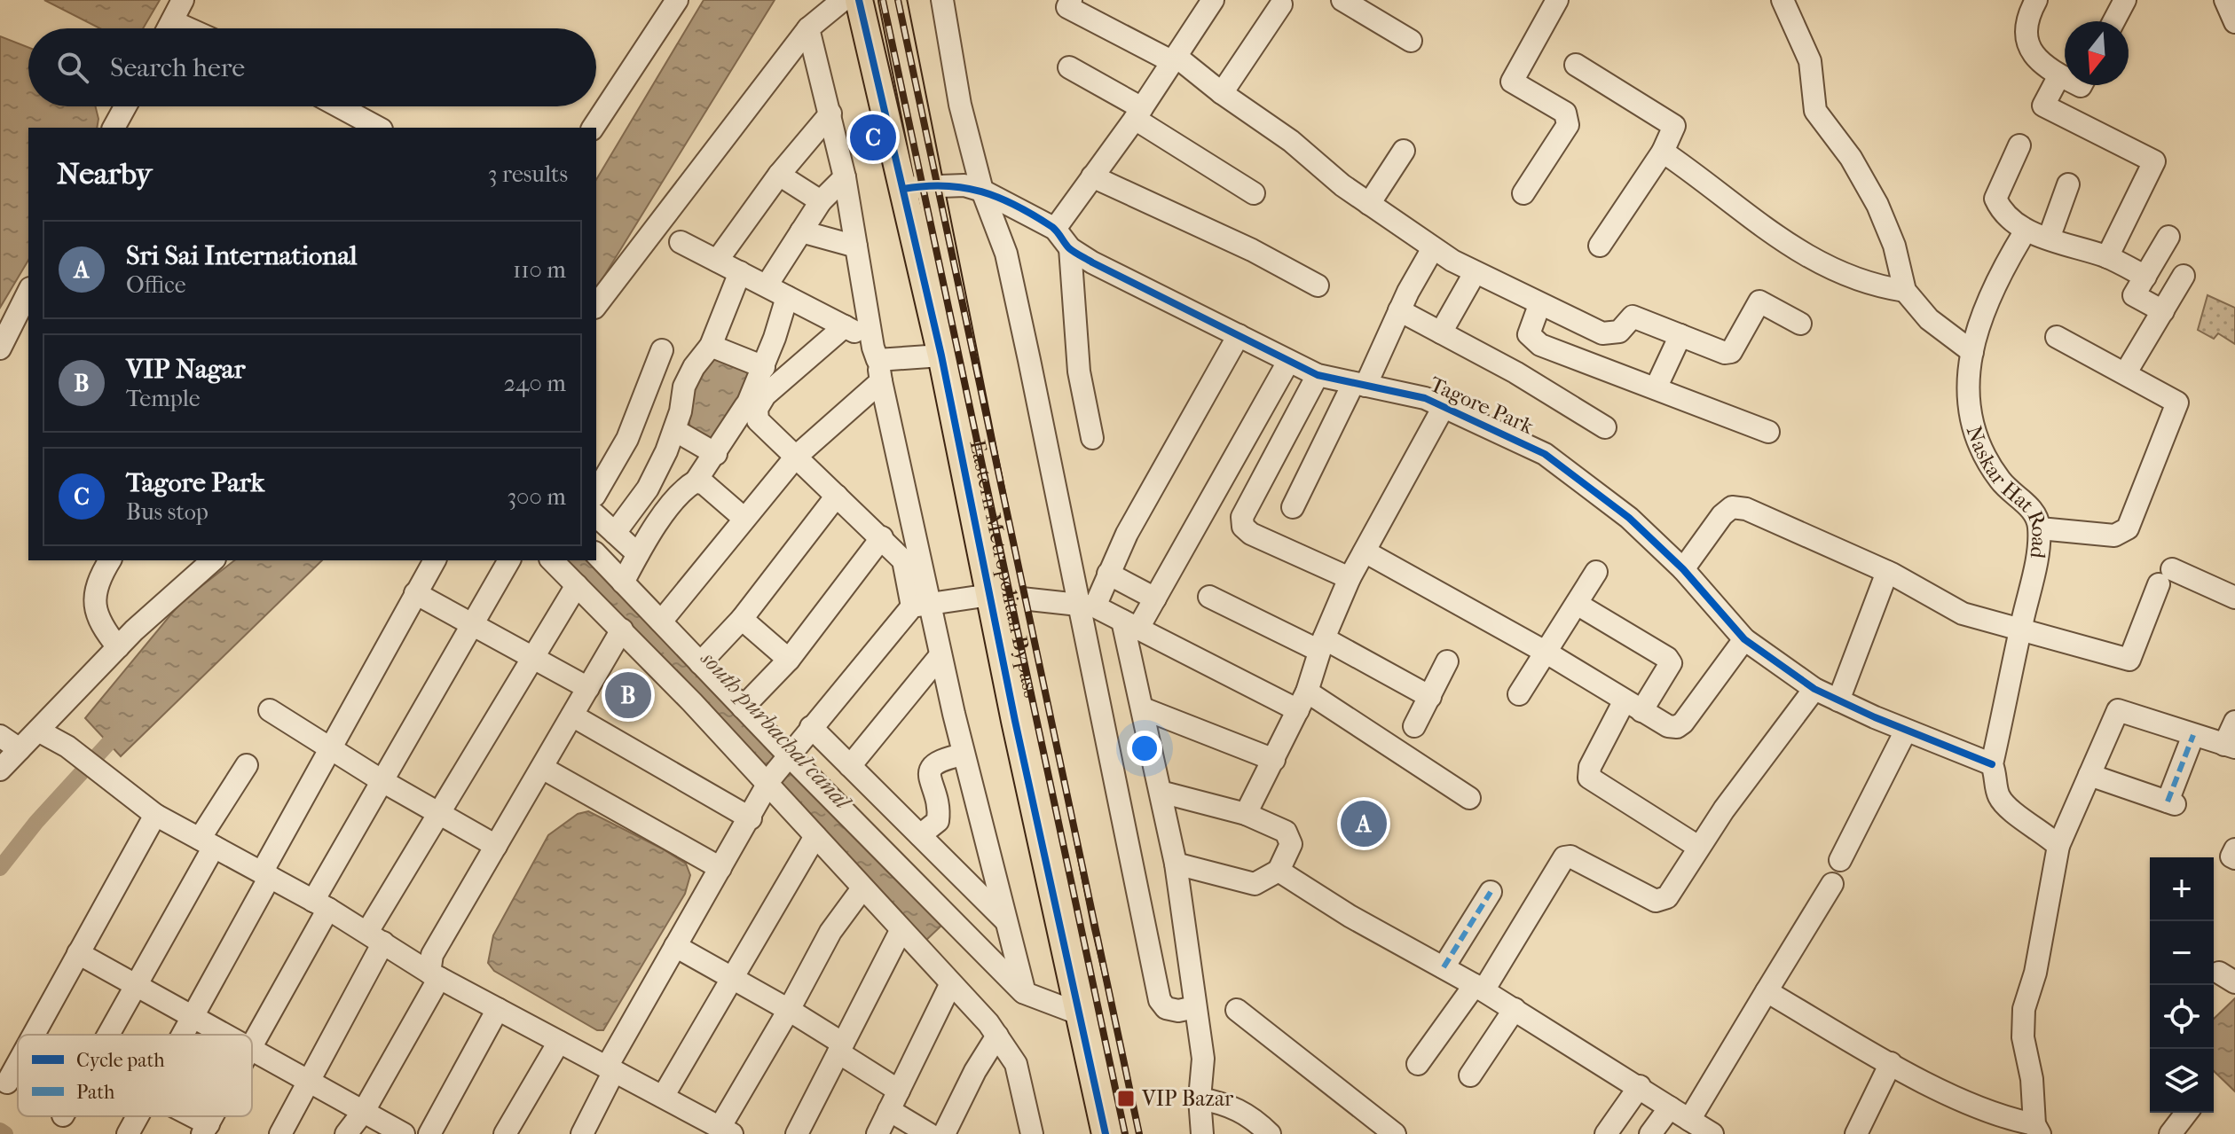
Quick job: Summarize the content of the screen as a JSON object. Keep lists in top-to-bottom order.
{
  "streets": {
    "main road": ["Eastern Metropolitan Bypass"],
    "street": ["Tagore Park", "Naskar Hat Road"]
  },
  "crossings": [
    ["Tagore Park", "Naskar Hat Road"],
    ["Tagore Park", "Eastern Metropolitan Bypass"]
  ],
  "water": ["south purbachal canal"],
  "places": {
    "transit": ["VIP Bazar"]
  },
  "legend": ["Cycle path", "Path"],
  "north": "bottom",
  "page": {
    "search": "Search here",
    "pins": ["C", "B", "A"],
    "heading": ["Nearby", "3 results"],
    "list": [
      {
        "mark": "A",
        "name": "Sri Sai International",
        "note": "Office",
        "value": "110 m"
      },
      {
        "mark": "B",
        "name": "VIP Nagar",
        "note": "Temple",
        "value": "240 m"
      },
      {
        "mark": "C",
        "name": "Tagore Park",
        "note": "Bus stop",
        "value": "300 m"
      }
    ],
    "map_buttons": ["+", "−"]
  }
}
